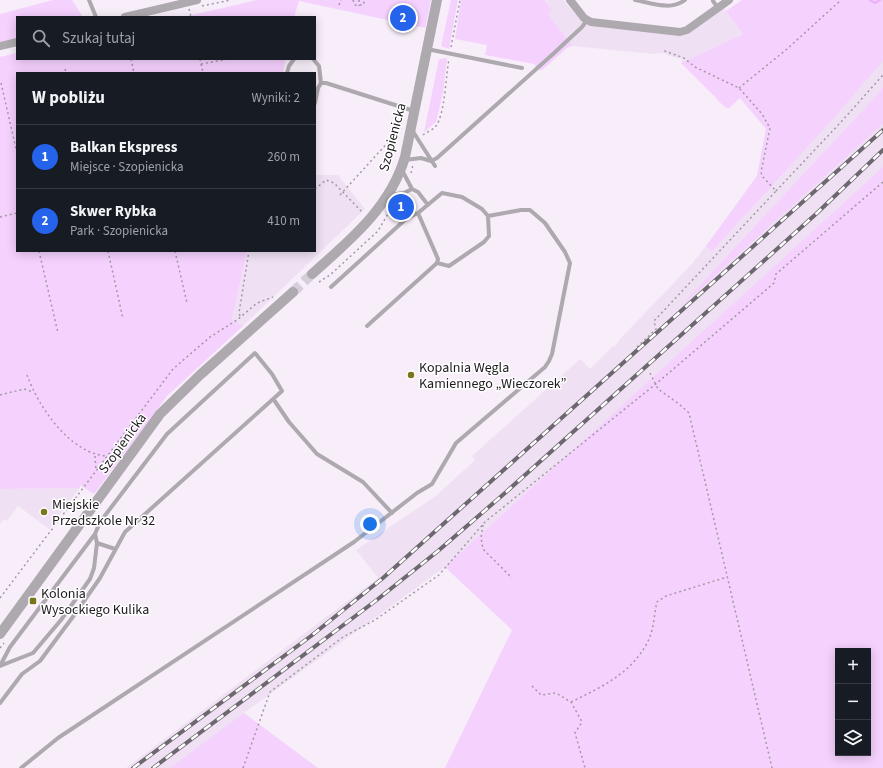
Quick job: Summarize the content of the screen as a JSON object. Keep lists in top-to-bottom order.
{
  "streets": {
    "street": ["Szopienicka"]
  },
  "places": {
    "other": ["Kopalnia Węgla Kamiennego „Wieczorek”", "Miejskie Przedszkole Nr 32"],
    "transit": ["Kolonia Wysockiego Kulika"]
  },
  "page": {
    "pins": ["2", "1"],
    "search": "Szukaj tutaj",
    "heading": ["W pobliżu", "Wyniki: 2"],
    "list": [
      {
        "mark": "1",
        "name": "Balkan Ekspress",
        "note": "Miejsce · Szopienicka",
        "value": "260 m"
      },
      {
        "mark": "2",
        "name": "Skwer Rybka",
        "note": "Park · Szopienicka",
        "value": "410 m"
      }
    ],
    "map_buttons": ["+", "−"]
  }
}
